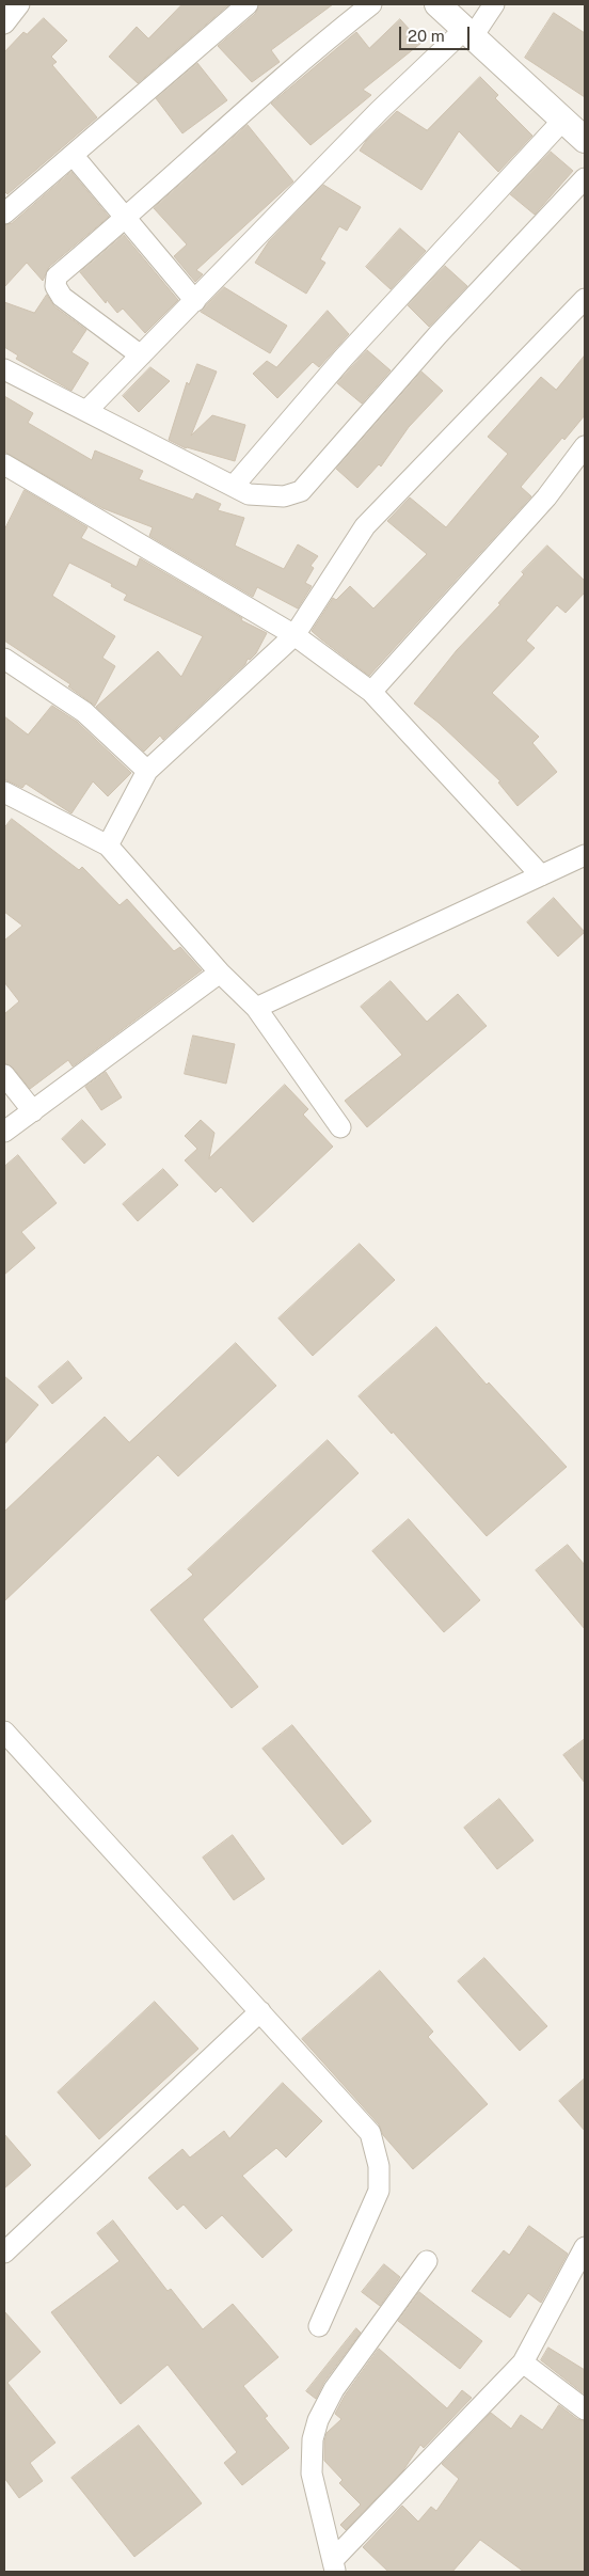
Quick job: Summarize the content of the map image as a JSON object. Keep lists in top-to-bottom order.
{
  "scale_bar": "20 m"
}
